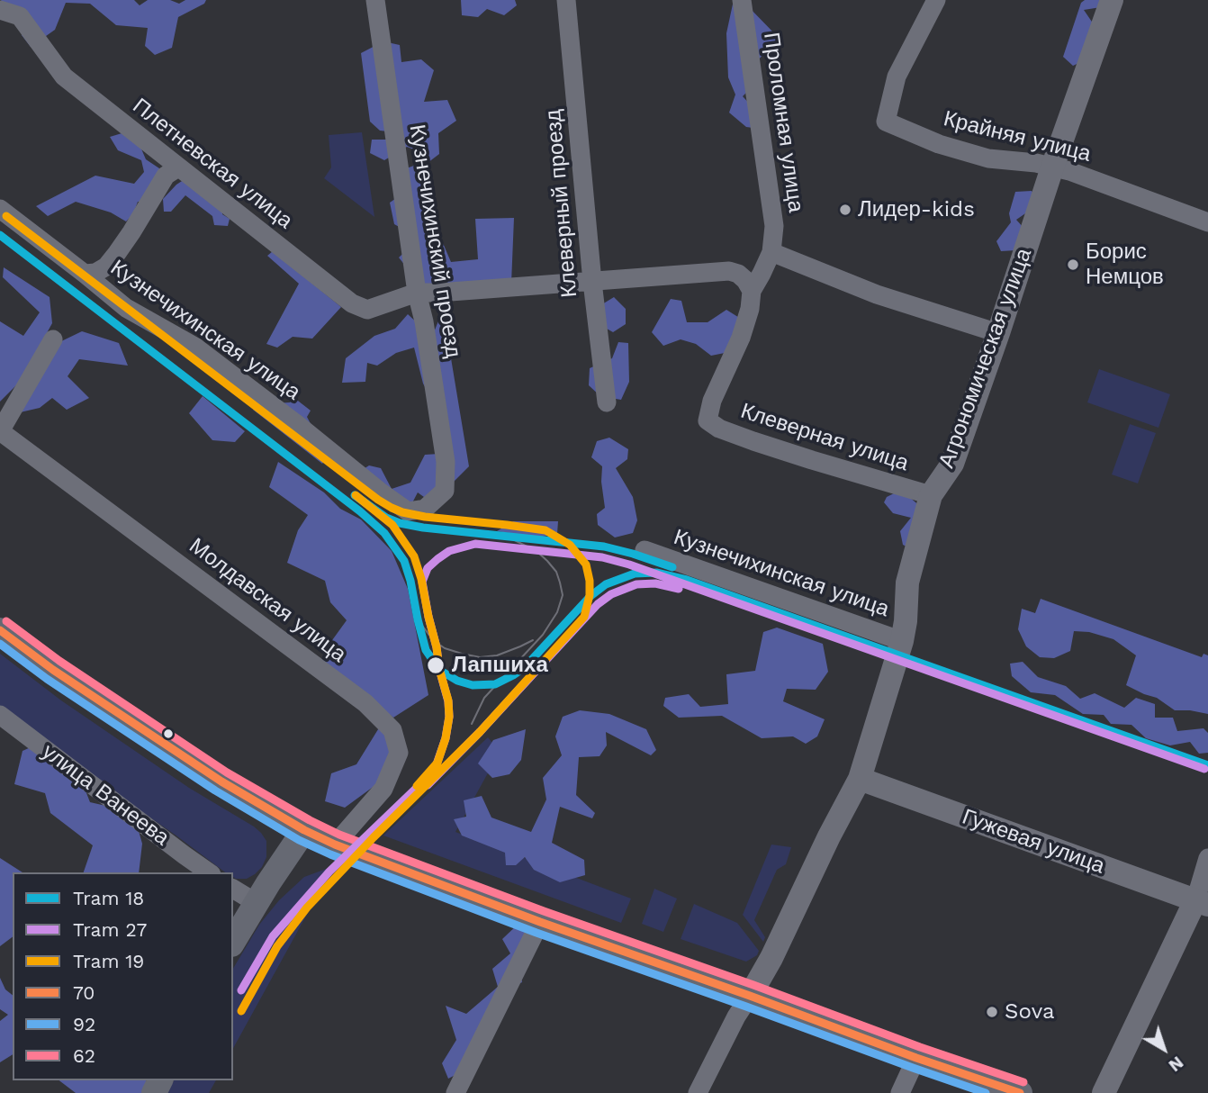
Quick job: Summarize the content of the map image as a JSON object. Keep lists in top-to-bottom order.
{
  "streets": {
    "street": [
      "Проломная улица",
      "Крайняя улица",
      "Плетневская улица",
      "Клеверный проезд",
      "Кузнечихинский проезд",
      "Кузнечихинская улица",
      "Агрономическая улица",
      "Клеверная улица",
      "Молдавская улица",
      "улица Ванеева",
      "Гужевая улица"
    ]
  },
  "crossings": [
    ["Проломная улица", "Плетневская улица"],
    ["Проломная улица", "Клеверная улица"],
    ["Крайняя улица", "Агрономическая улица"],
    ["Плетневская улица", "Клеверный проезд"],
    ["Плетневская улица", "Кузнечихинский проезд"],
    ["Кузнечихинский проезд", "Кузнечихинская улица"],
    ["Кузнечихинская улица", "Агрономическая улица"],
    ["Агрономическая улица", "Клеверная улица"],
    ["Агрономическая улица", "Гужевая улица"]
  ],
  "places": [
    "Лидер-kids",
    "Борис Немцов",
    "Лапшиха",
    "Sova"
  ],
  "lines": [
    "tram line 19",
    "tram line 18",
    "tram line 27",
    "transit line 62",
    "transit line 70",
    "transit line 92"
  ],
  "legend": [
    "Tram 18",
    "Tram 27",
    "Tram 19",
    "70",
    "92",
    "62"
  ],
  "north": "bottom right"
}
